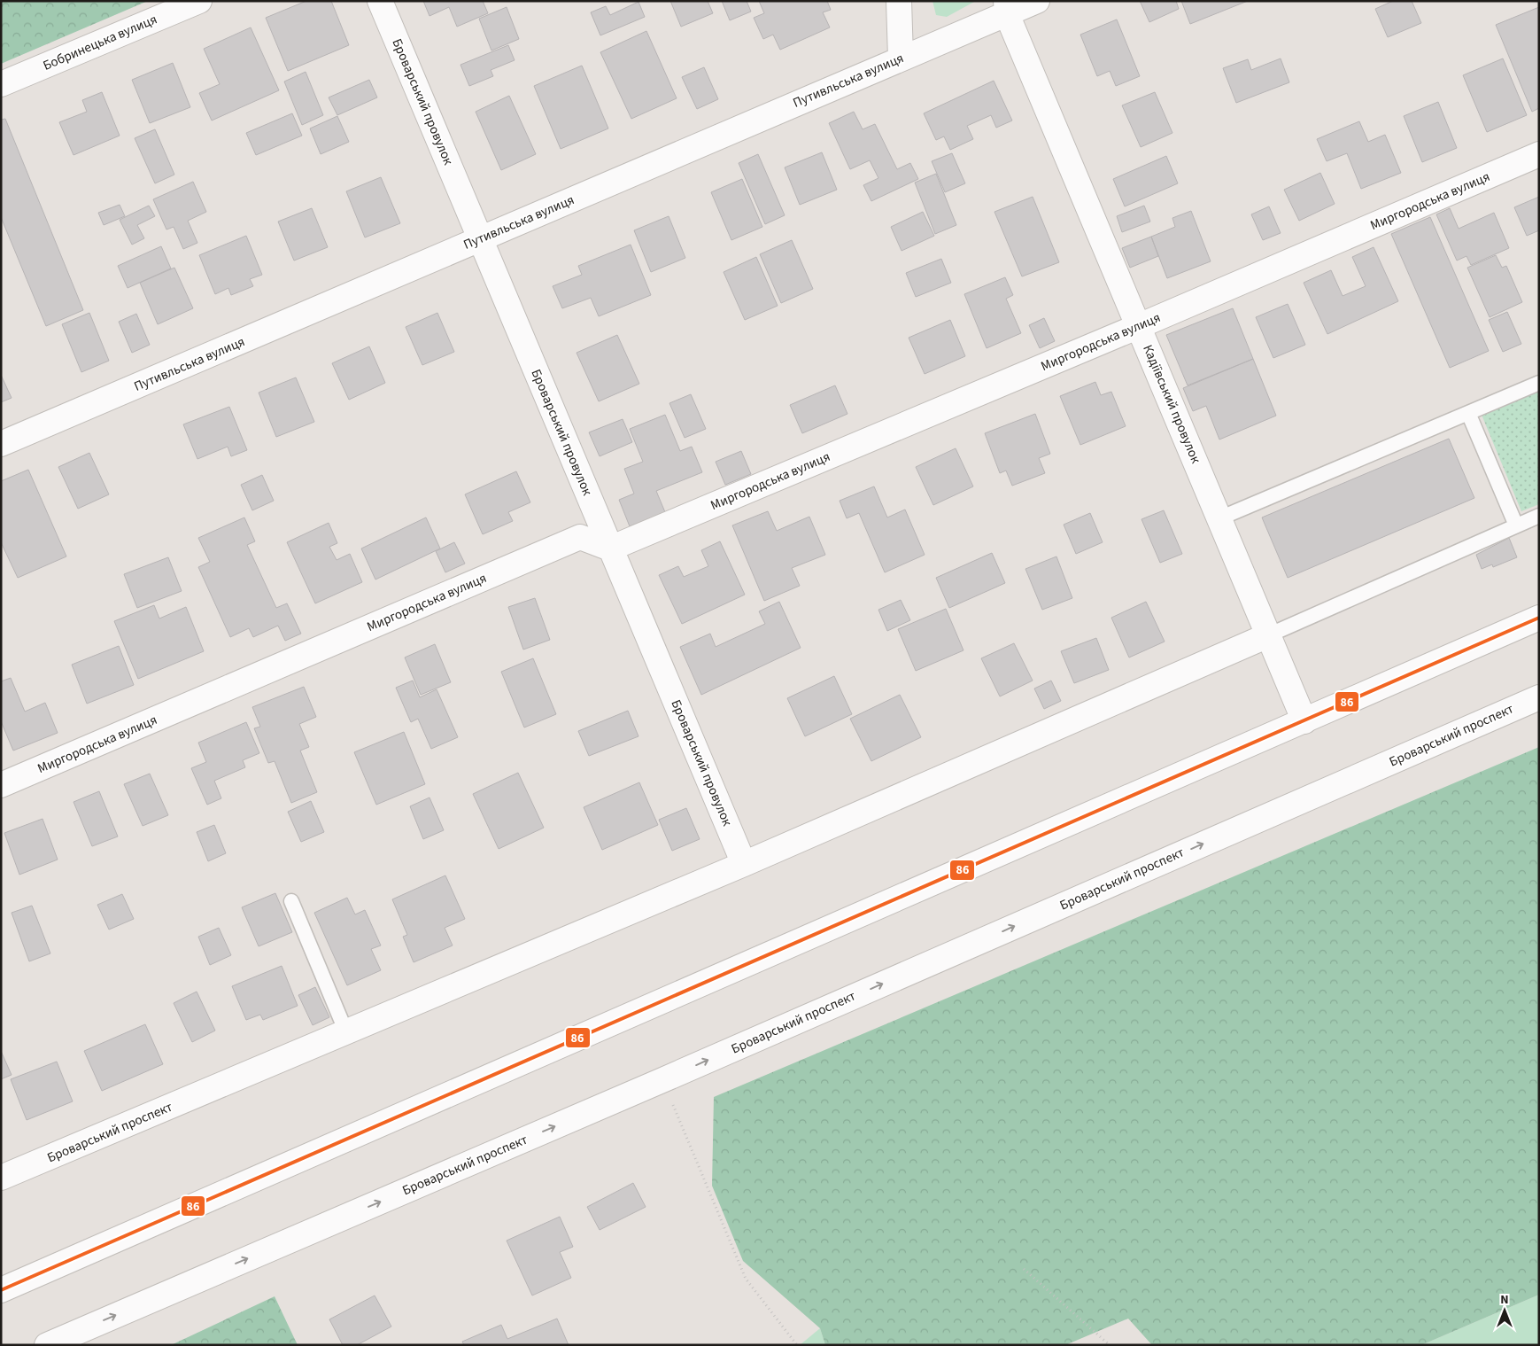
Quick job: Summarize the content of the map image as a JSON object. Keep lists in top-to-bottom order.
{
  "streets": {
    "main road": [
      "Бобринецька вулиця",
      "Путивльська вулиця",
      "Броварський провулок",
      "Миргородська вулиця",
      "Кадіївський провулок",
      "Броварський проспект"
    ]
  },
  "crossings": [
    ["Путивльська вулиця", "Броварський провулок"],
    ["Путивльська вулиця", "Кадіївський провулок"],
    ["Броварський провулок", "Миргородська вулиця"],
    ["Броварський провулок", "Броварський проспект"],
    ["Миргородська вулиця", "Кадіївський провулок"],
    ["Кадіївський провулок", "Броварський проспект"]
  ],
  "lines": ["transit line 86"],
  "north": "top"
}
